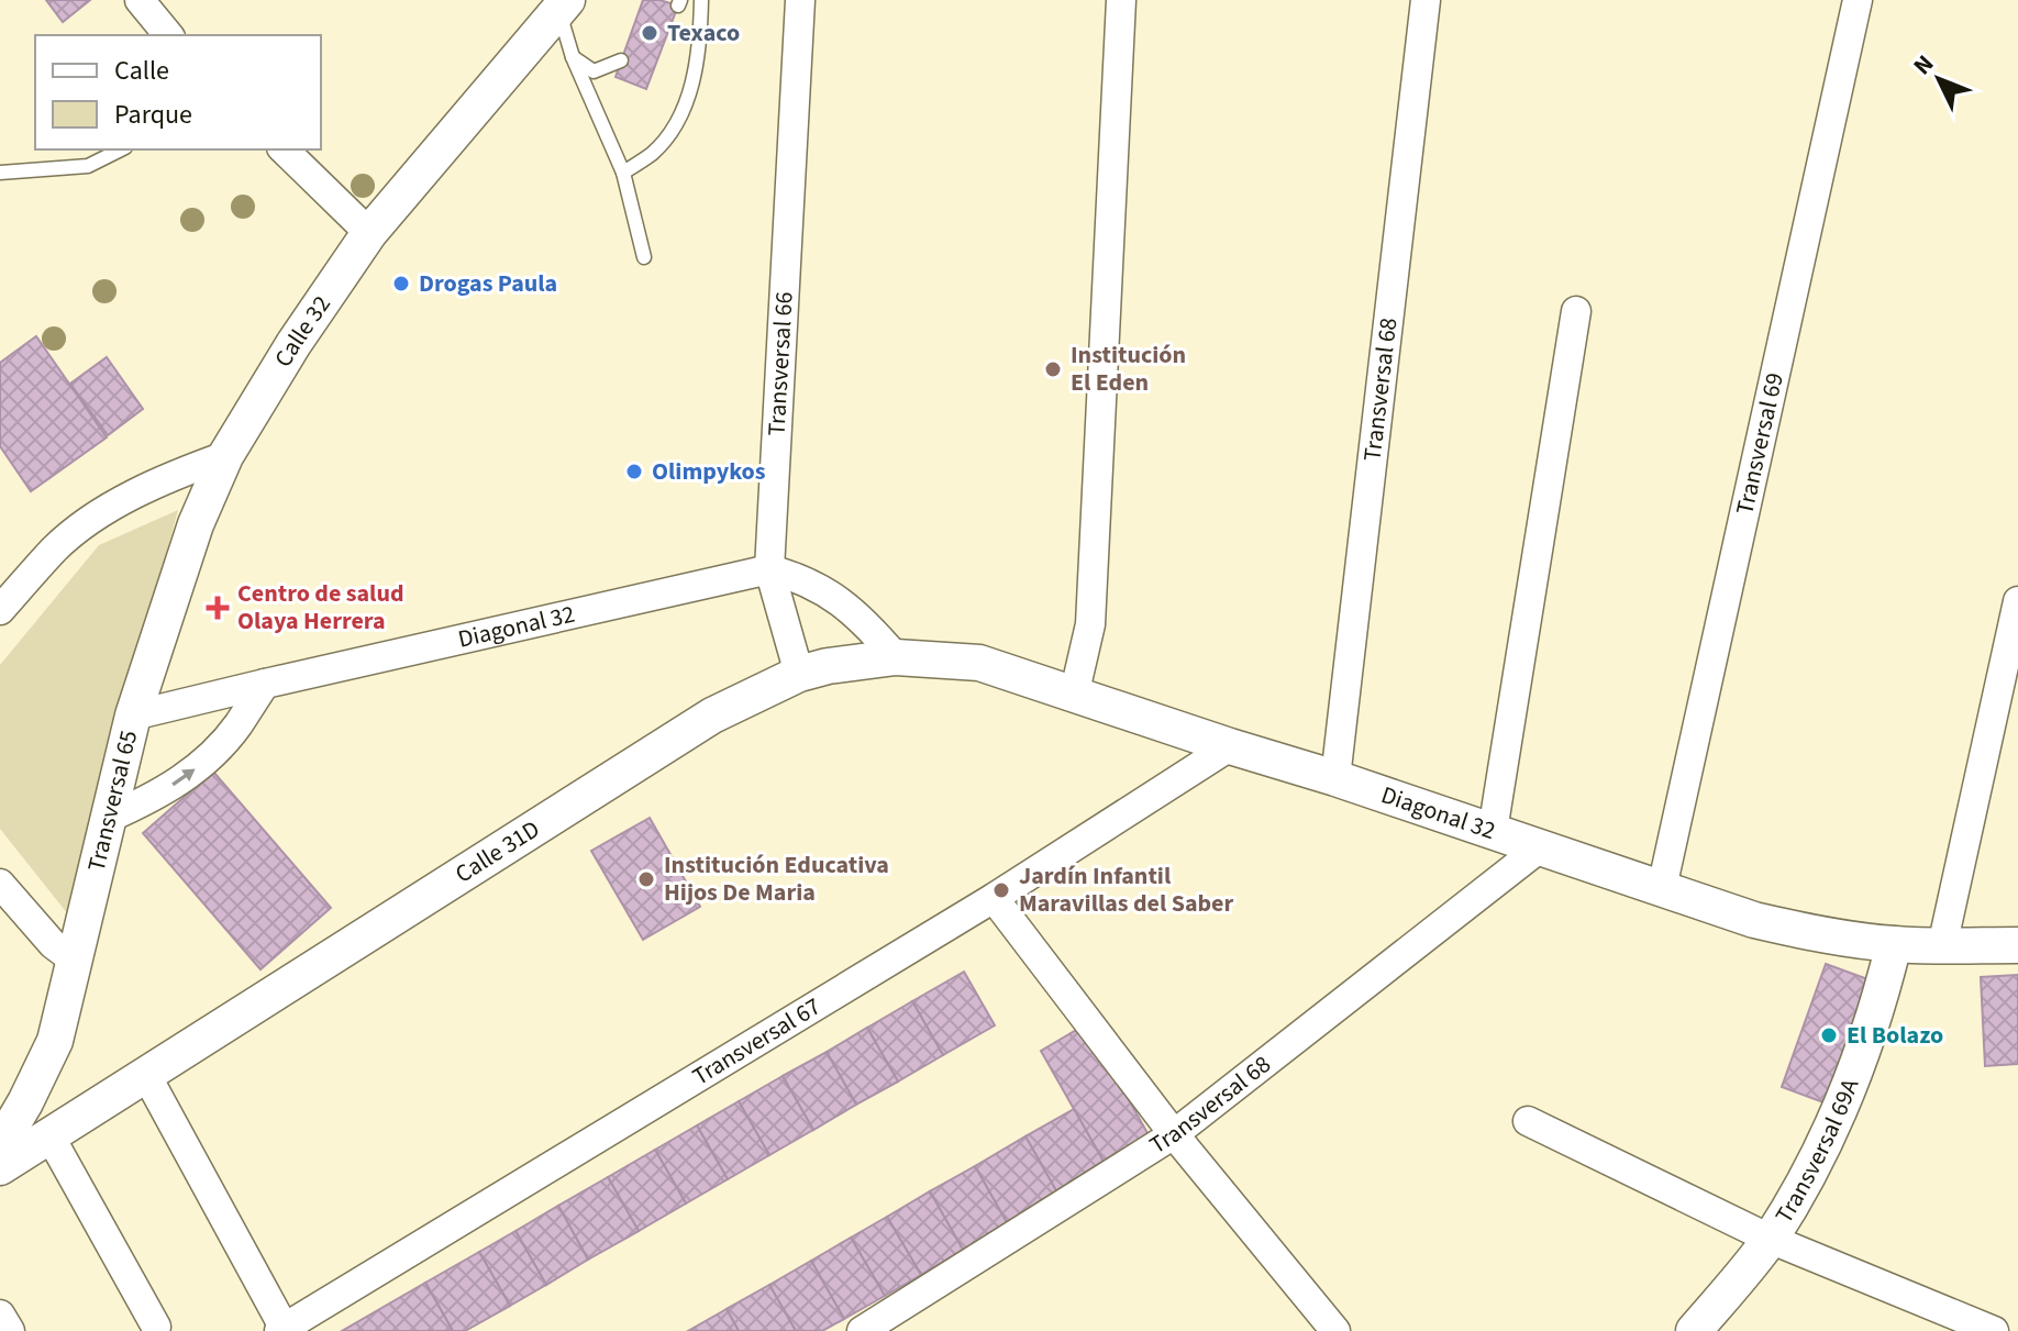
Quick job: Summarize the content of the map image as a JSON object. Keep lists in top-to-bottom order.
{
  "streets": {
    "street": [
      "Calle 32",
      "Transversal 66",
      "Transversal 68",
      "Transversal 69",
      "Diagonal 32",
      "Transversal 65",
      "Calle 31D",
      "Transversal 67",
      "Transversal 69A"
    ]
  },
  "crossings": [
    ["Calle 32", "Transversal 65"],
    ["Transversal 66", "Diagonal 32"],
    ["Transversal 66", "Calle 31D"],
    ["Transversal 68", "Diagonal 32"],
    ["Transversal 69", "Diagonal 32"],
    ["Diagonal 32", "Transversal 65"],
    ["Diagonal 32", "Calle 31D"],
    ["Diagonal 32", "Transversal 67"],
    ["Diagonal 32", "Transversal 69A"]
  ],
  "places": {
    "other": [
      "Texaco",
      "Drogas Paula",
      "Institución El Eden",
      "Olimpykos",
      "Institución Educativa Hijos De Maria",
      "Jardín Infantil Maravillas del Saber",
      "El Bolazo"
    ],
    "health": ["Centro de salud Olaya Herrera"]
  },
  "legend": ["Calle", "Parque"],
  "north": "top left"
}
